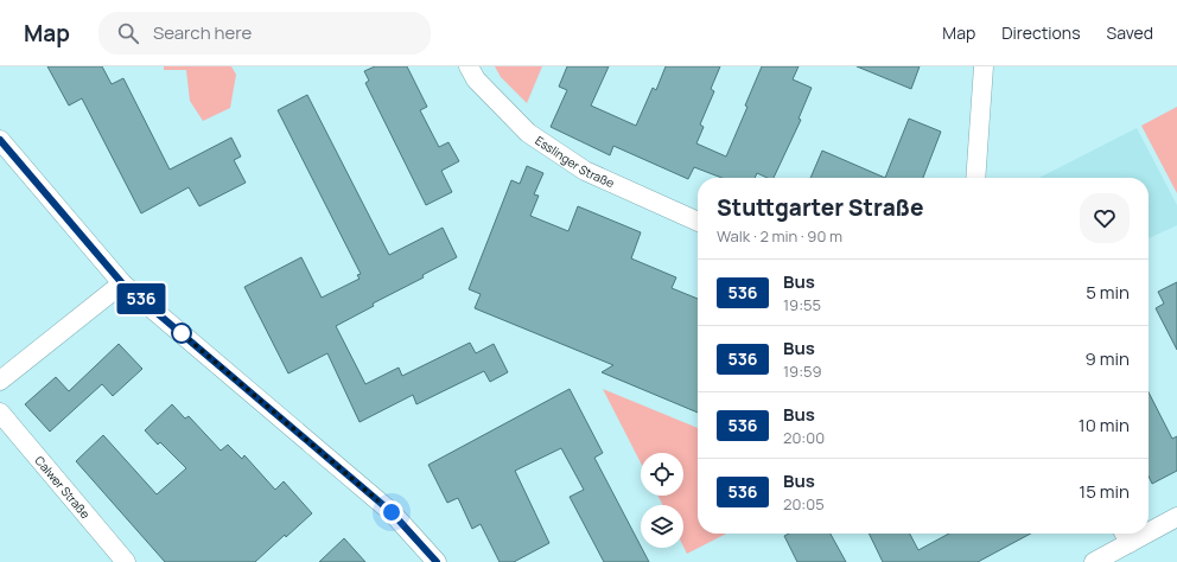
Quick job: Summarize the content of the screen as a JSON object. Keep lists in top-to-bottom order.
{
  "streets": {
    "street": ["Esslinger Straße", "Calwer Straße"]
  },
  "lines": ["bus line 536"],
  "page": {
    "header": "Map",
    "search": "Search here",
    "nav": ["Map", "Directions", "Saved"],
    "on_map": "536",
    "heading": ["Stuttgarter Straße", "Walk · 2 min · 90 m"],
    "list": [
      {
        "mark": "536",
        "name": "Bus",
        "note": "19:55",
        "value": "5 min"
      },
      {
        "mark": "536",
        "name": "Bus",
        "note": "19:59",
        "value": "9 min"
      },
      {
        "mark": "536",
        "name": "Bus",
        "note": "20:00",
        "value": "10 min"
      },
      {
        "mark": "536",
        "name": "Bus",
        "note": "20:05",
        "value": "15 min"
      }
    ]
  }
}
